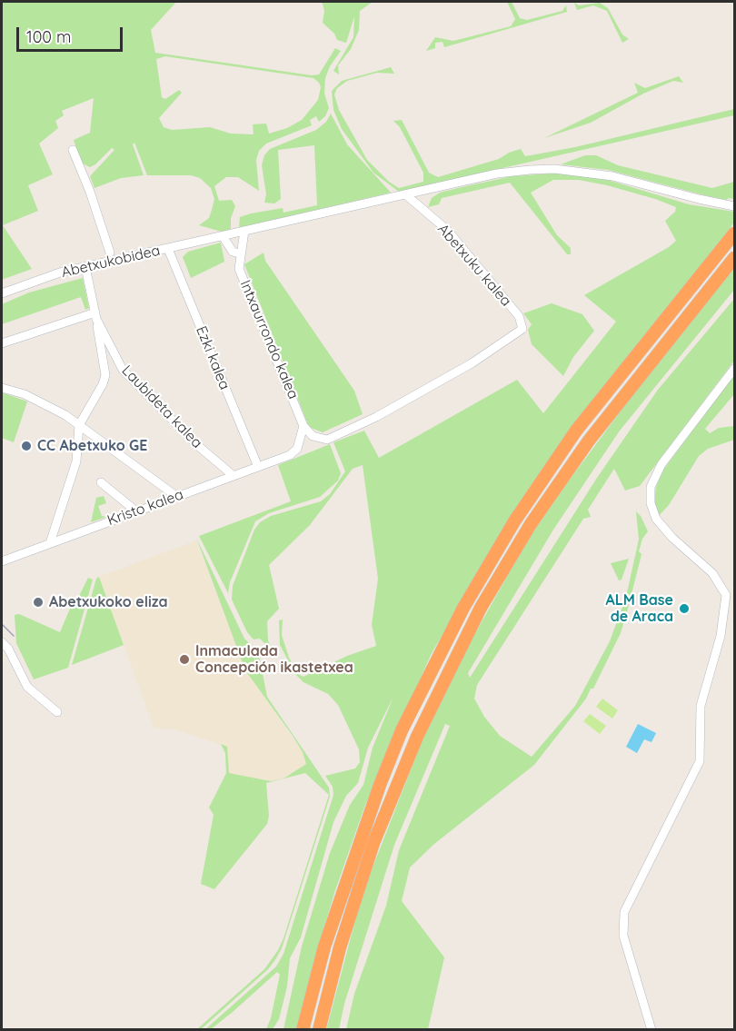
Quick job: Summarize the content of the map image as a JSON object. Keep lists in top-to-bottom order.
{
  "streets": {
    "street": [
      "Abetxukobidea",
      "Abetxuku kalea",
      "Intxaurrondo kalea",
      "Ezki kalea",
      "Laubideta kalea",
      "Kristo kalea"
    ]
  },
  "crossings": [
    ["Abetxukobidea", "Abetxuku kalea"],
    ["Abetxukobidea", "Intxaurrondo kalea"],
    ["Abetxukobidea", "Ezki kalea"],
    ["Abetxukobidea", "Laubideta kalea"],
    ["Abetxuku kalea", "Intxaurrondo kalea"],
    ["Abetxuku kalea", "Kristo kalea"],
    ["Intxaurrondo kalea", "Kristo kalea"],
    ["Ezki kalea", "Kristo kalea"],
    ["Laubideta kalea", "Kristo kalea"]
  ],
  "places": [
    "CC Abetxuko GE",
    "Abetxukoko eliza",
    "ALM Base de Araca",
    "Inmaculada Concepción ikastetxea"
  ],
  "scale_bar": "100 m"
}
